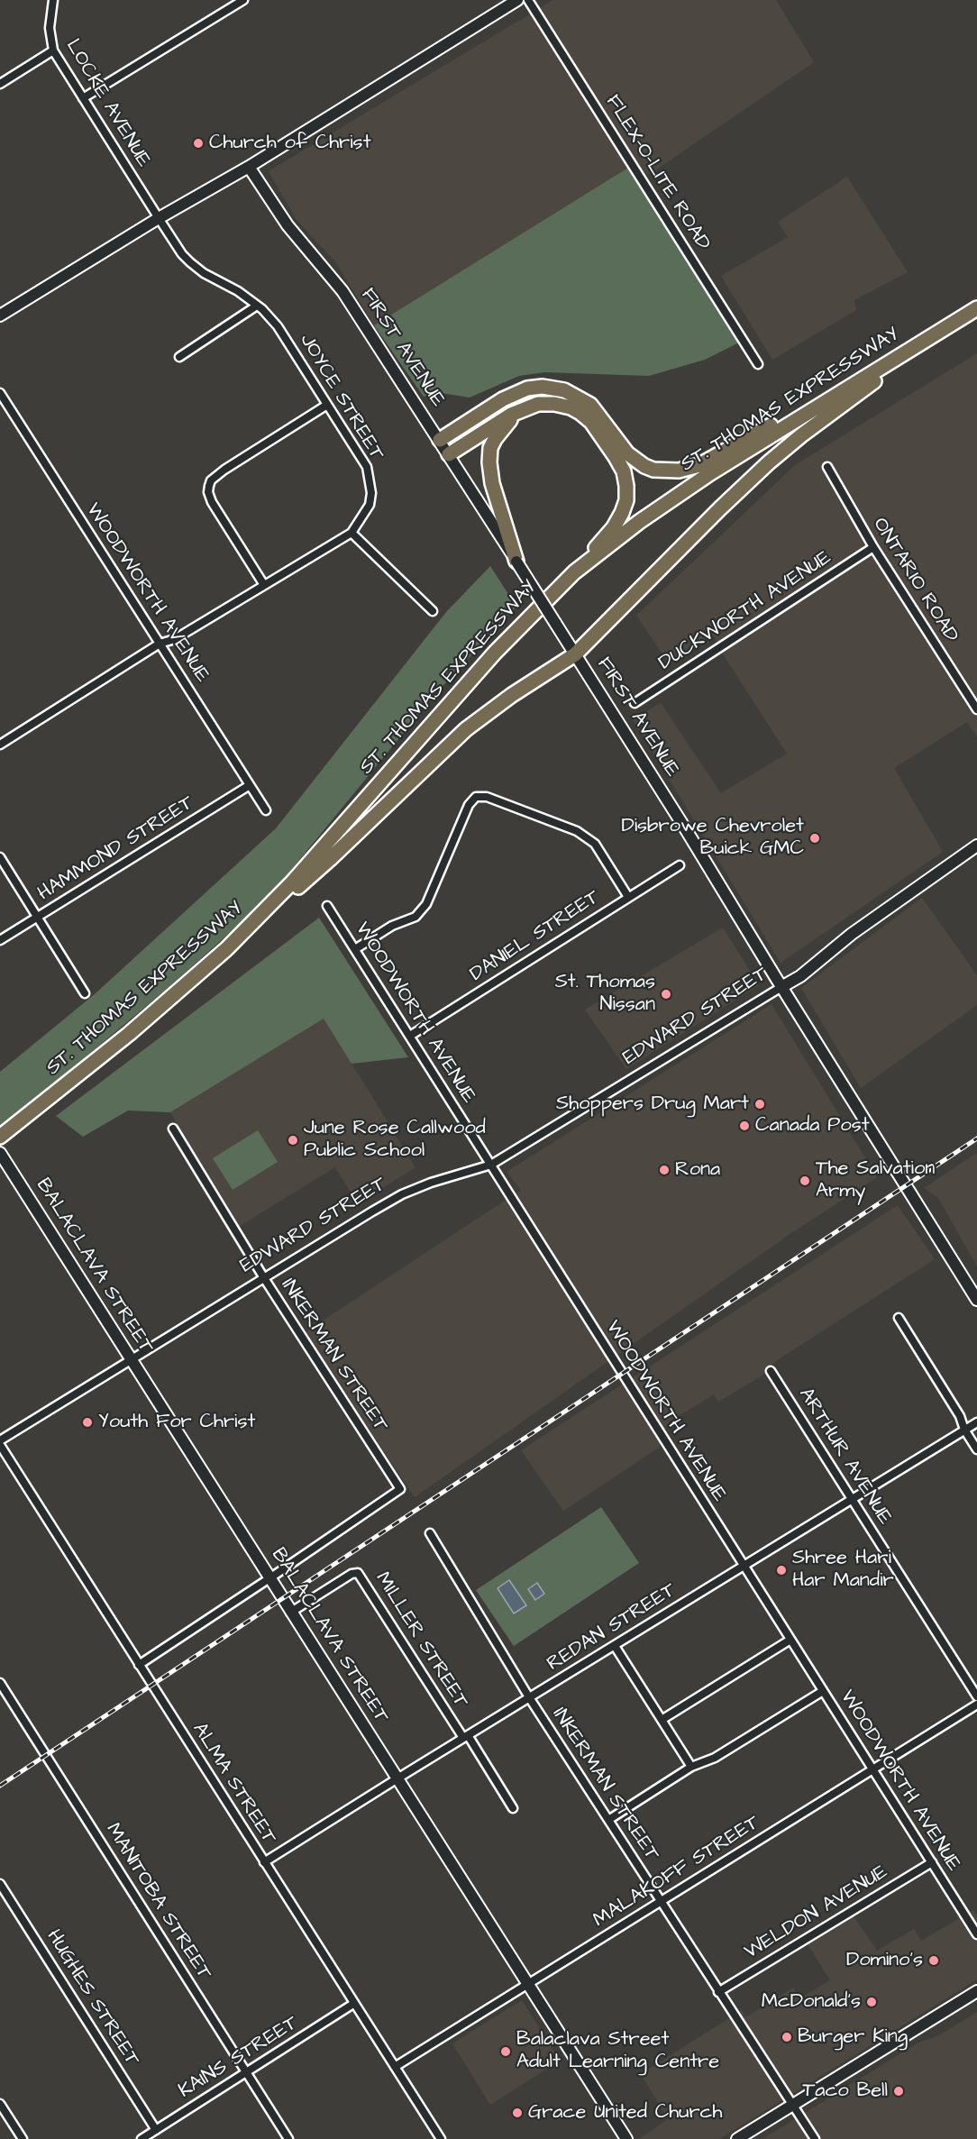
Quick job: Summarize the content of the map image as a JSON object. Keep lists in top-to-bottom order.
{
  "streets": {
    "highway": ["ST. THOMAS EXPRESSWAY"],
    "main road": ["FIRST AVENUE", "EDWARD STREET", "BALACLAVA STREET"],
    "street": [
      "LOCKE AVENUE",
      "FLEX-O-LITE ROAD",
      "JOYCE STREET",
      "ONTARIO ROAD",
      "WOODWORTH AVENUE",
      "DUCKWORTH AVENUE",
      "HAMMOND STREET",
      "DANIEL STREET",
      "INKERMAN STREET",
      "ARTHUR AVENUE",
      "REDAN STREET",
      "MILLER STREET",
      "ALMA STREET",
      "MALAKOFF STREET",
      "MANITOBA STREET",
      "WELDON AVENUE",
      "HUGHES STREET",
      "KAINS STREET"
    ]
  },
  "crossings": [
    ["LOCKE AVENUE", "JOYCE STREET"],
    ["FIRST AVENUE", "EDWARD STREET"],
    ["ONTARIO ROAD", "DUCKWORTH AVENUE"],
    ["WOODWORTH AVENUE", "HAMMOND STREET"],
    ["WOODWORTH AVENUE", "DANIEL STREET"],
    ["WOODWORTH AVENUE", "EDWARD STREET"],
    ["WOODWORTH AVENUE", "REDAN STREET"],
    ["WOODWORTH AVENUE", "MALAKOFF STREET"],
    ["WOODWORTH AVENUE", "WELDON AVENUE"],
    ["EDWARD STREET", "BALACLAVA STREET"],
    ["EDWARD STREET", "INKERMAN STREET"],
    ["BALACLAVA STREET", "INKERMAN STREET"],
    ["BALACLAVA STREET", "REDAN STREET"],
    ["BALACLAVA STREET", "MILLER STREET"],
    ["BALACLAVA STREET", "MALAKOFF STREET"],
    ["INKERMAN STREET", "REDAN STREET"],
    ["INKERMAN STREET", "MALAKOFF STREET"],
    ["INKERMAN STREET", "WELDON AVENUE"],
    ["ARTHUR AVENUE", "REDAN STREET"],
    ["REDAN STREET", "MILLER STREET"],
    ["REDAN STREET", "ALMA STREET"],
    ["ALMA STREET", "MALAKOFF STREET"],
    ["ALMA STREET", "KAINS STREET"],
    ["MANITOBA STREET", "KAINS STREET"],
    ["HUGHES STREET", "KAINS STREET"]
  ],
  "places": [
    "Church of Christ",
    "Disbrowe Chevrolet Buick GMC",
    "St. Thomas Nissan",
    "Shoppers Drug Mart",
    "Canada Post",
    "June Rose Callwood Public School",
    "Rona",
    "The Salvation Army",
    "Youth For Christ",
    "Shree Hari Har Mandir",
    "Domino's",
    "McDonald's",
    "Burger King",
    "Balaclava Street Adult Learning Centre",
    "Taco Bell",
    "Grace United Church"
  ]
}
